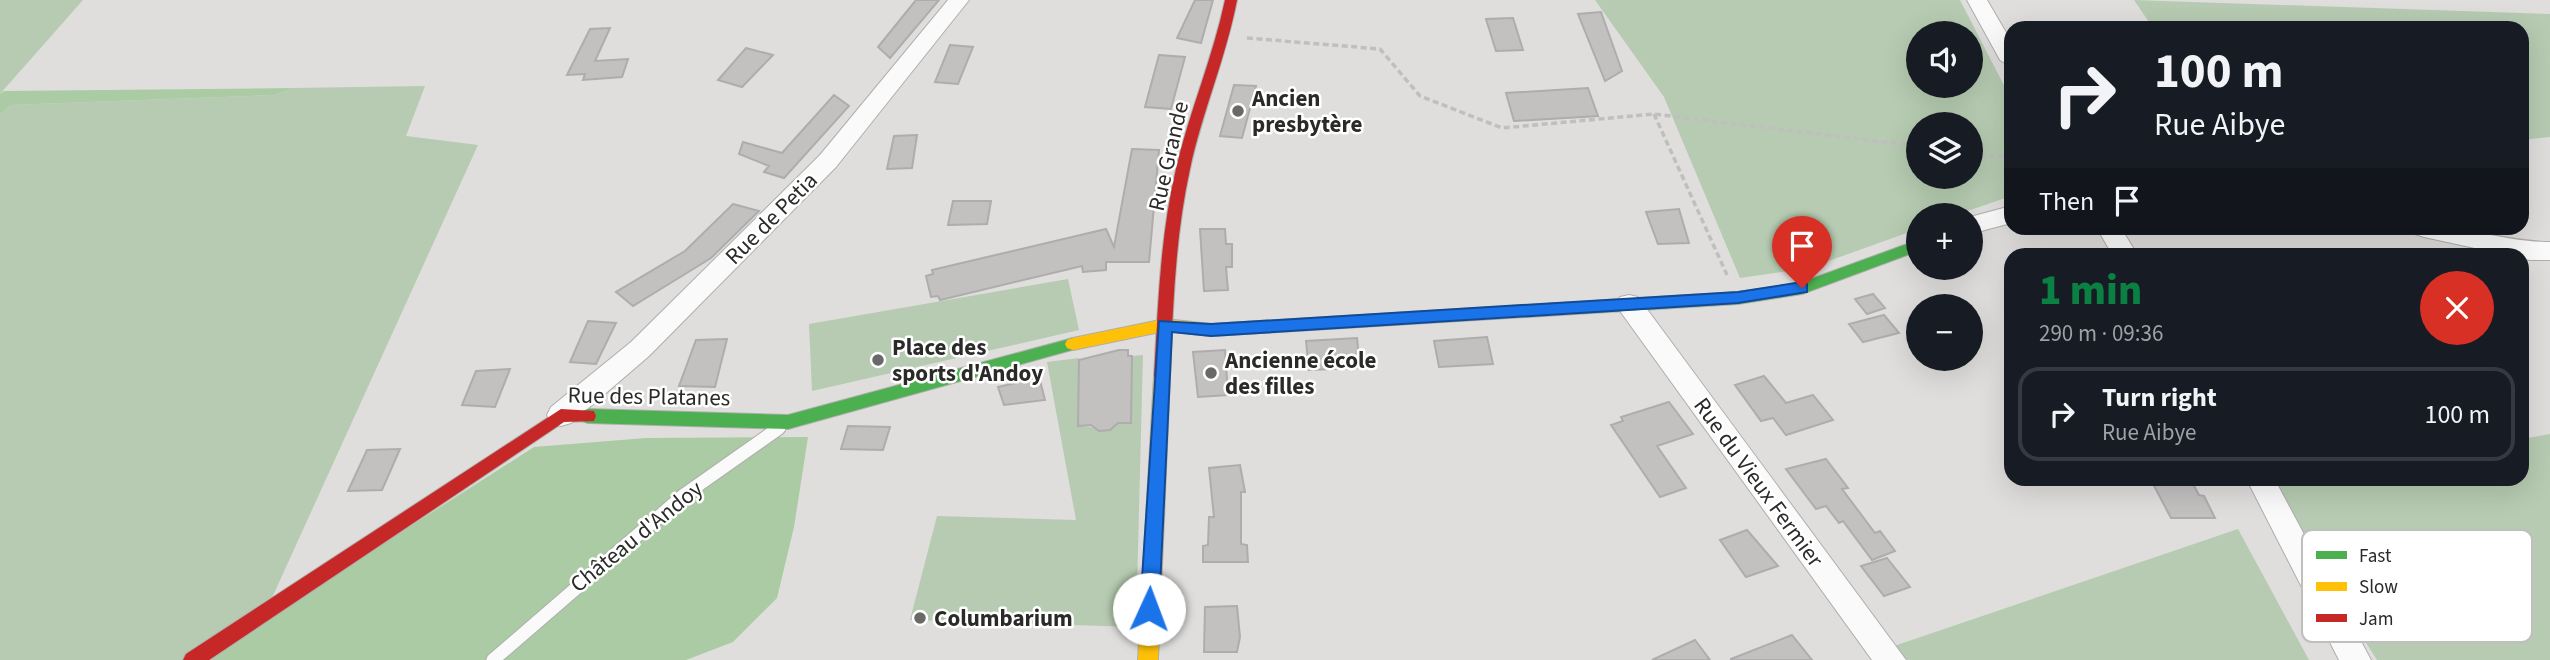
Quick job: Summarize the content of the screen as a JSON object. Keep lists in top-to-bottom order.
{
  "streets": {
    "street": [
      "Rue Grande",
      "Rue de Petia",
      "Rue des Platanes",
      "Rue du Vieux Fermier"
    ],
    "lane": ["Château d'Andoy"]
  },
  "crossings": [
    ["Rue Grande", "Rue des Platanes"],
    ["Rue de Petia", "Rue des Platanes"],
    ["Rue des Platanes", "Rue du Vieux Fermier"],
    ["Rue des Platanes", "Château d'Andoy"]
  ],
  "places": [
    "Ancien presbytère",
    "Place des sports d'Andoy",
    "Ancienne école des filles",
    "Columbarium"
  ],
  "legend": ["Fast", "Slow", "Jam"],
  "page": {
    "map_buttons": ["+", "−"],
    "turn": ["100 m", "Rue Aibye"],
    "then": "Then",
    "heading": ["1 min", "290 m · 09:36"],
    "list": [
      {
        "name": "Turn right",
        "note": "Rue Aibye",
        "value": "100 m"
      }
    ]
  }
}
